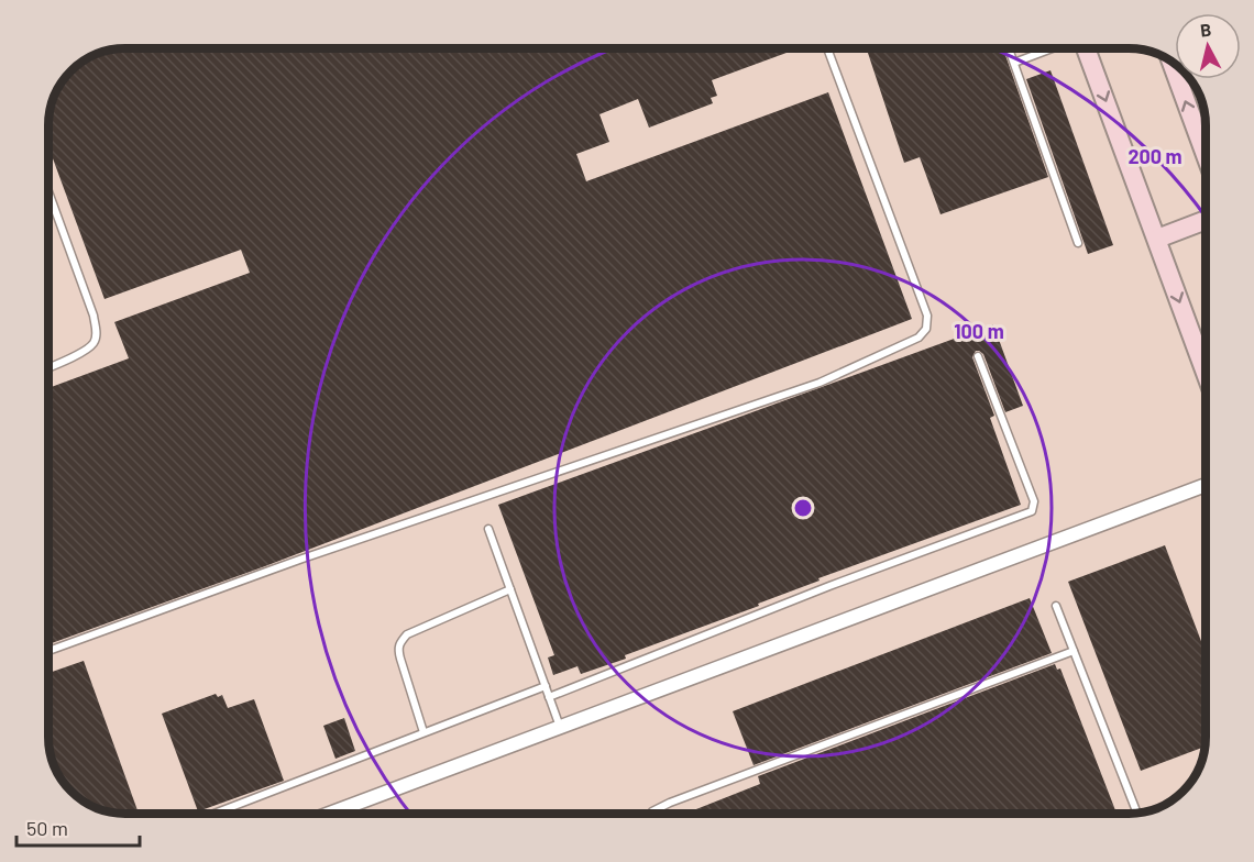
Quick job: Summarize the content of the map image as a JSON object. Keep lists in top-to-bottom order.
{
  "scale_bar": "50 m",
  "north": "top",
  "rings": ["200 m", "100 m"]
}
